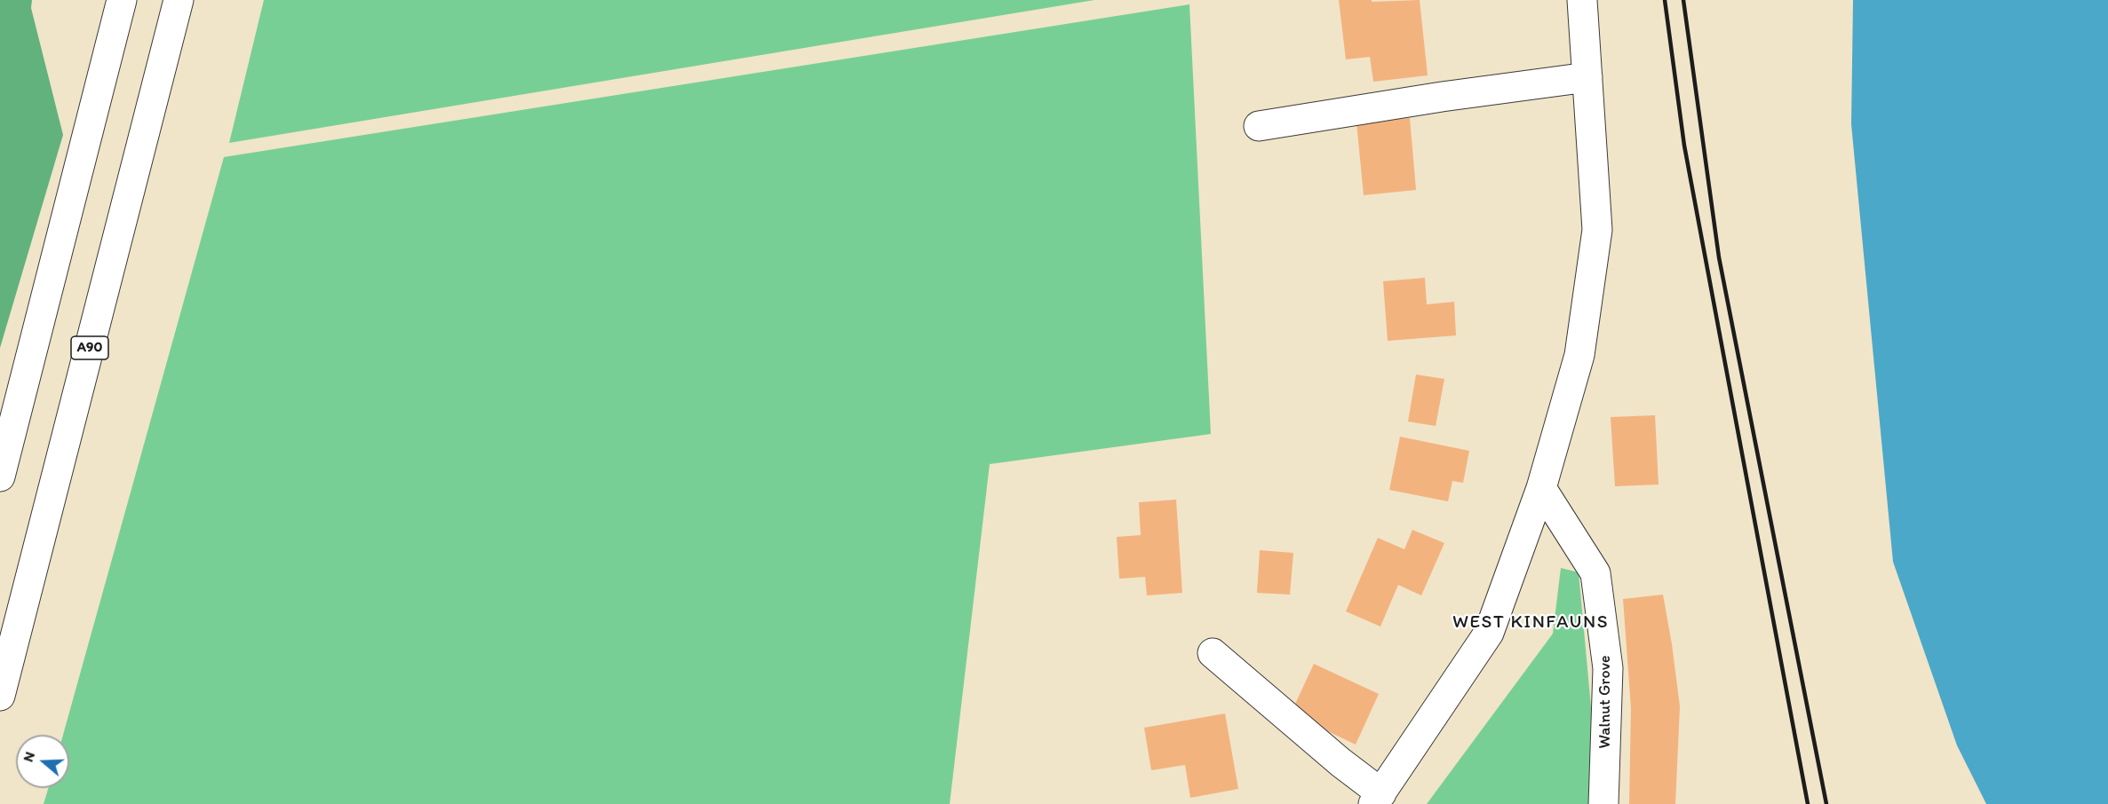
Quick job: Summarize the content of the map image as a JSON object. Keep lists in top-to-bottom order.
{
  "streets": {
    "main road": ["A90", "Walnut Grove"]
  },
  "districts": ["WEST KINFAUNS"],
  "north": "left"
}
